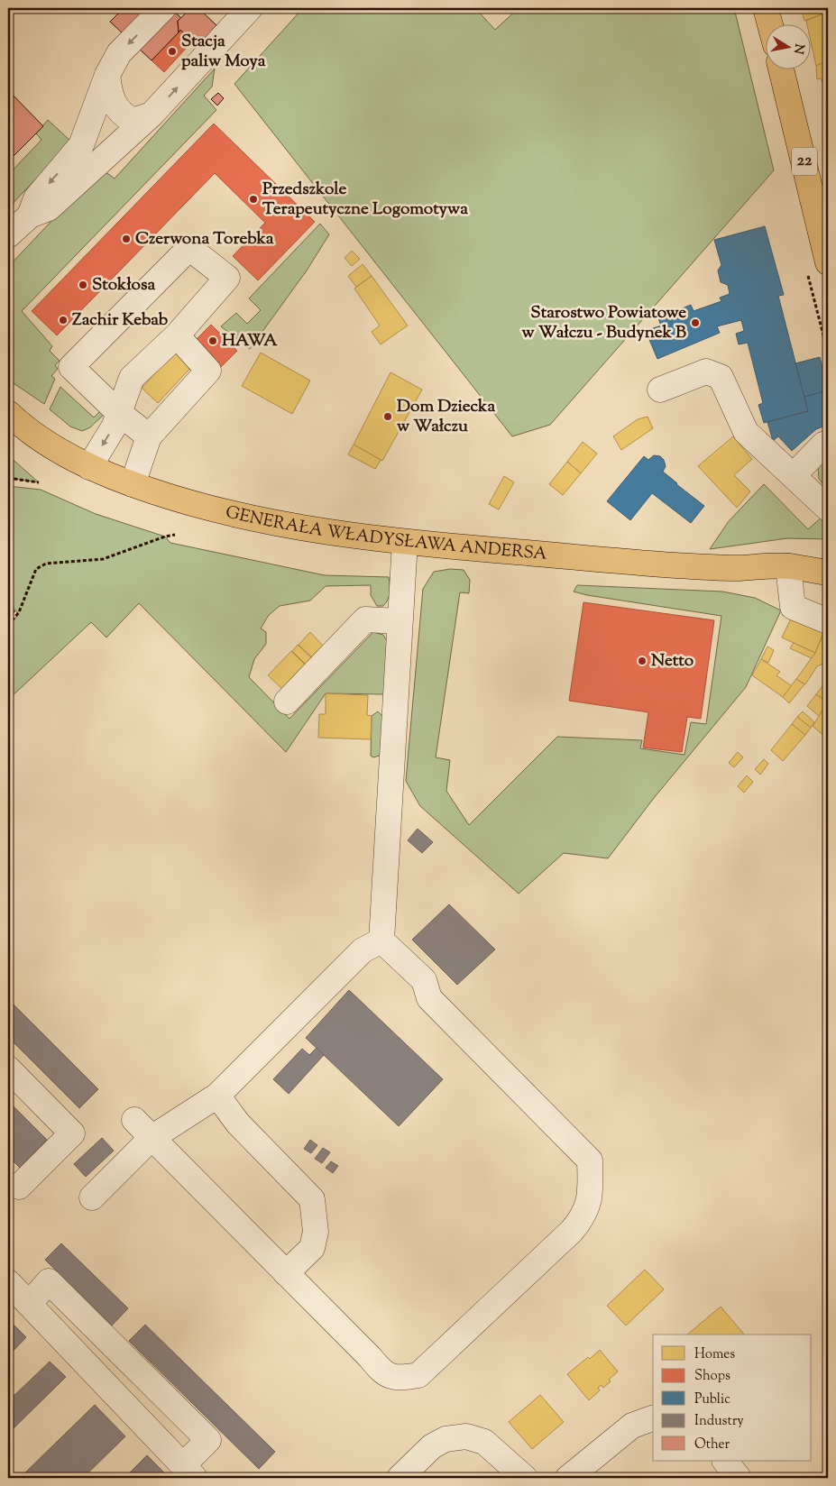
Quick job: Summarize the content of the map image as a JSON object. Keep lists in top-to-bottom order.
{
  "streets": {
    "main road": ["22", "GENERAŁA WŁADYSŁAWA ANDERSA"]
  },
  "places": [
    "Stacja paliw Moya",
    "Przedszkole Terapeutyczne Logomotywa",
    "Czerwona Torebka",
    "Stokłosa",
    "Zachir Kebab",
    "Starostwo Powiatowe w Wałczu - Budynek B",
    "HAWA",
    "Dom Dziecka w Wałczu",
    "Netto"
  ],
  "legend": [
    "Homes",
    "Shops",
    "Public",
    "Industry",
    "Other"
  ],
  "north": "right"
}
